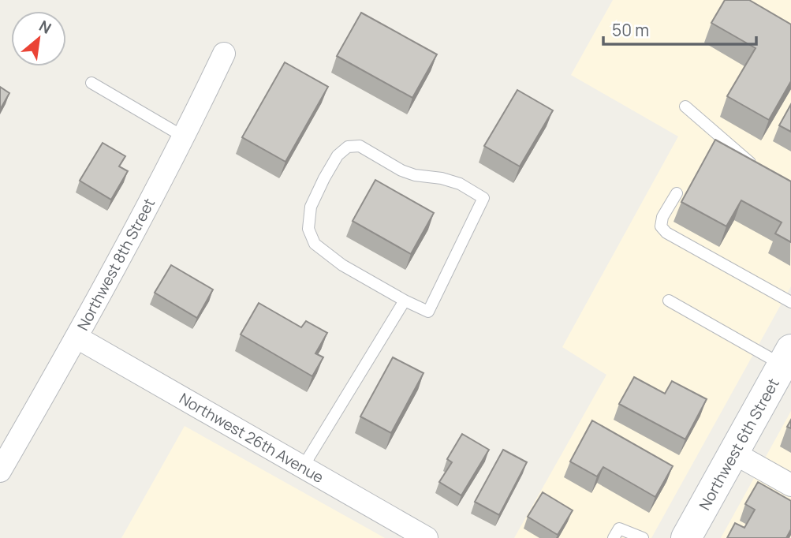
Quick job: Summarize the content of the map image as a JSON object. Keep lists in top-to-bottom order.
{
  "streets": {
    "main road": ["Northwest 6th Street"],
    "street": ["Northwest 8th Street", "Northwest 26th Avenue"]
  },
  "crossings": [
    ["Northwest 8th Street", "Northwest 26th Avenue"]
  ],
  "scale_bar": "50 m",
  "north": "top right"
}
